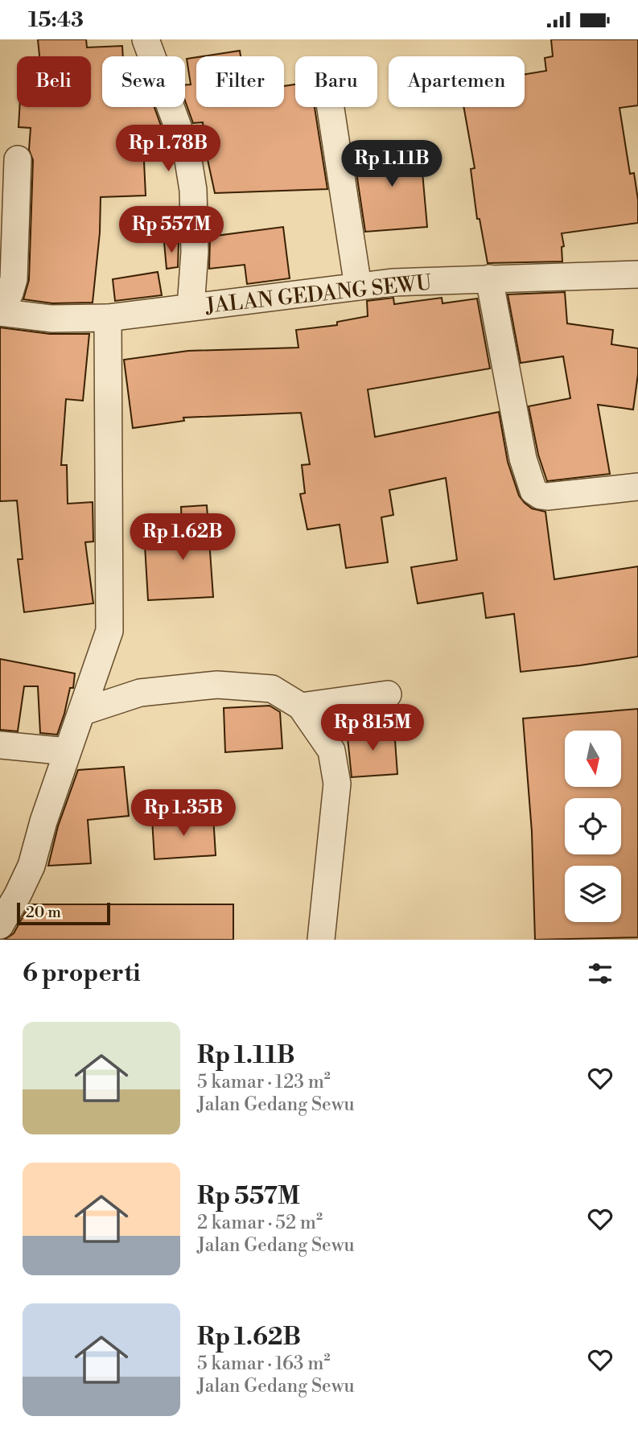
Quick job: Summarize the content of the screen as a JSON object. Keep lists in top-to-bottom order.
{
  "streets": {
    "street": ["JALAN GEDANG SEWU"]
  },
  "scale_bar": "20 m",
  "north": "bottom",
  "page": {
    "status": "15:43",
    "chip": [
      "Beli",
      "Sewa",
      "Filter",
      "Baru",
      "Apartemen"
    ],
    "price": [
      "Rp 1.78B",
      "Rp 1.11B",
      "Rp 557M",
      "Rp 1.62B",
      "Rp 815M",
      "Rp 1.35B"
    ],
    "scale": "20 m",
    "heading": "6 properti",
    "list": [
      {
        "name": "Rp 1.11B",
        "note": "5 kamar · 123 m² · Jalan Gedang Sewu"
      },
      {
        "name": "Rp 557M",
        "note": "2 kamar · 52 m² · Jalan Gedang Sewu"
      },
      {
        "name": "Rp 1.62B",
        "note": "5 kamar · 163 m² · Jalan Gedang Sewu"
      }
    ]
  }
}
